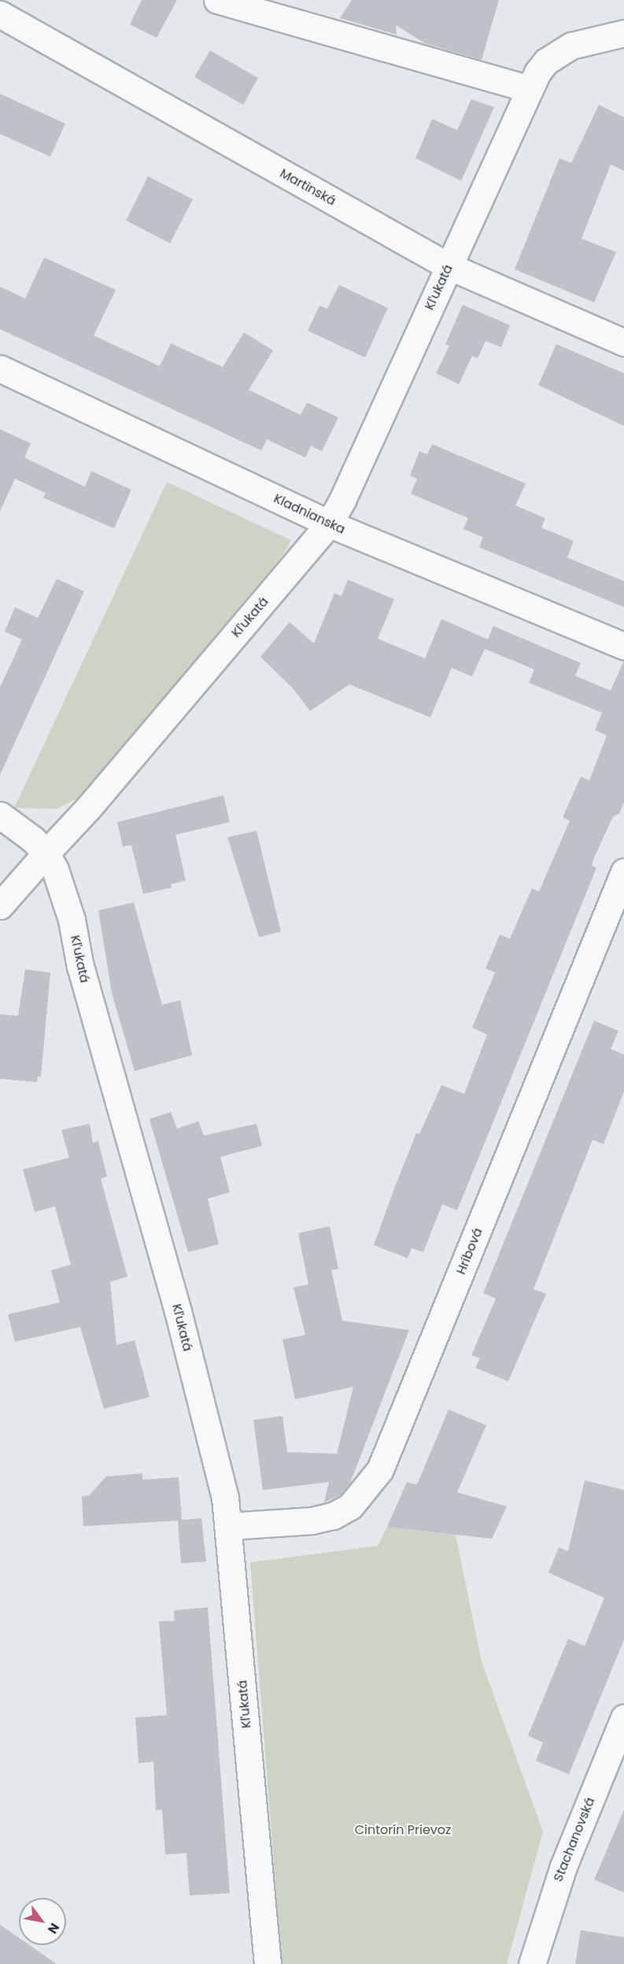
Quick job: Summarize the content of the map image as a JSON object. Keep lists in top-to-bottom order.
{
  "streets": {
    "street": [
      "Martinská",
      "Kľukatá",
      "Kladnianska",
      "Hríbová",
      "Stachanovská"
    ]
  },
  "crossings": [
    ["Martinská", "Kľukatá"],
    ["Kľukatá", "Kladnianska"],
    ["Kľukatá", "Hríbová"]
  ],
  "parks": ["Cintorín Prievoz"],
  "north": "bottom right"
}
